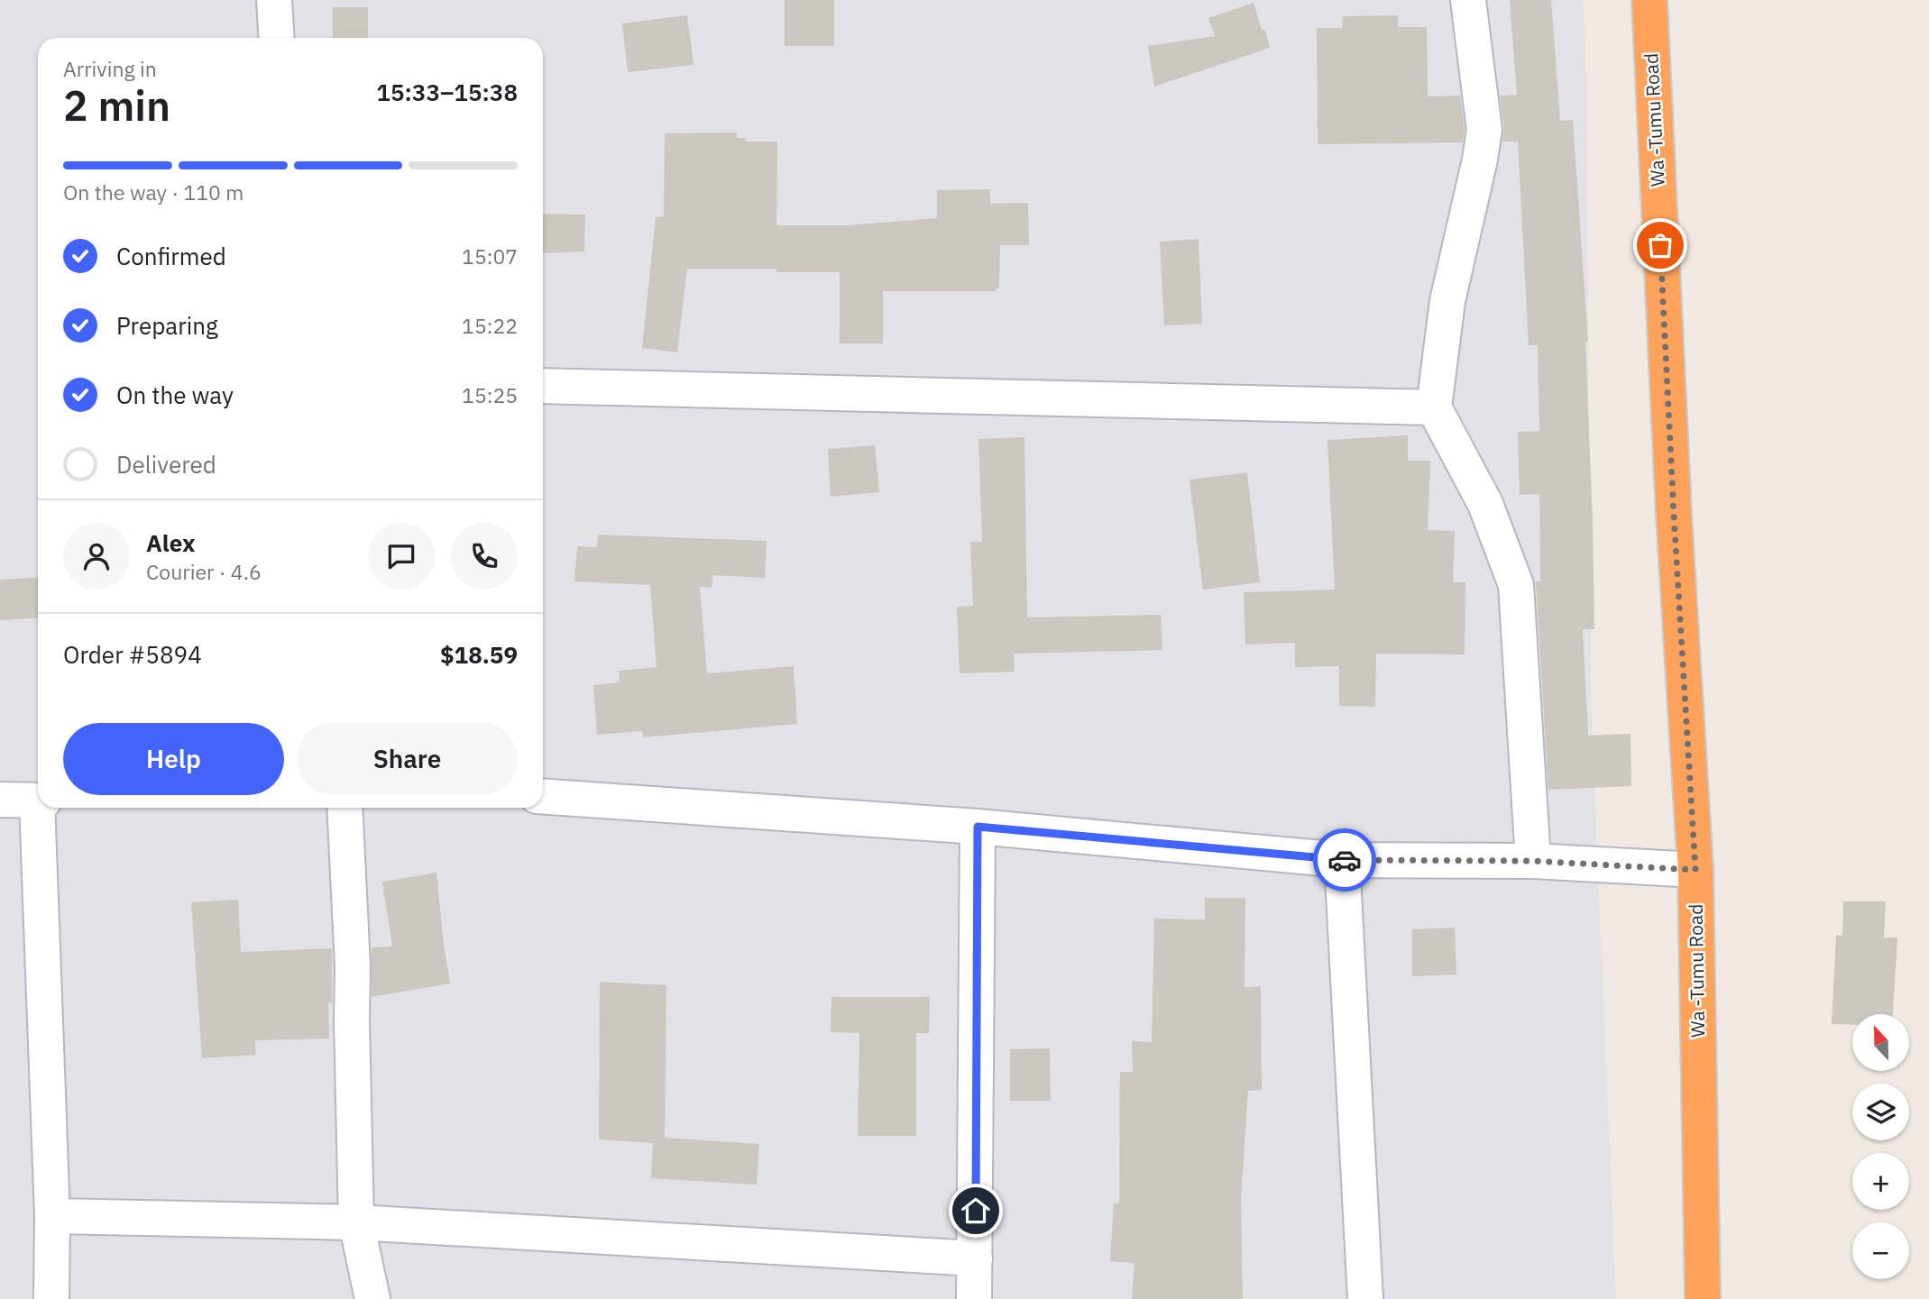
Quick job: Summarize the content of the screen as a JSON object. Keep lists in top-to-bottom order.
{
  "streets": {
    "highway": ["Wa -Tumu Road"]
  },
  "north": "top",
  "page": {
    "heading": ["2 min", "Arriving in", "15:33–15:38"],
    "panel": [
      "Alex",
      "Courier · 4.6",
      "Order #5894",
      "$18.59"
    ],
    "bar": "On the way · 110 m",
    "list": [
      ["Confirmed", "15:07"],
      ["Preparing", "15:22"],
      ["On the way", "15:25"],
      "Delivered"
    ],
    "buttons": ["Help", "Share"],
    "map_buttons": ["+", "−"]
  }
}
